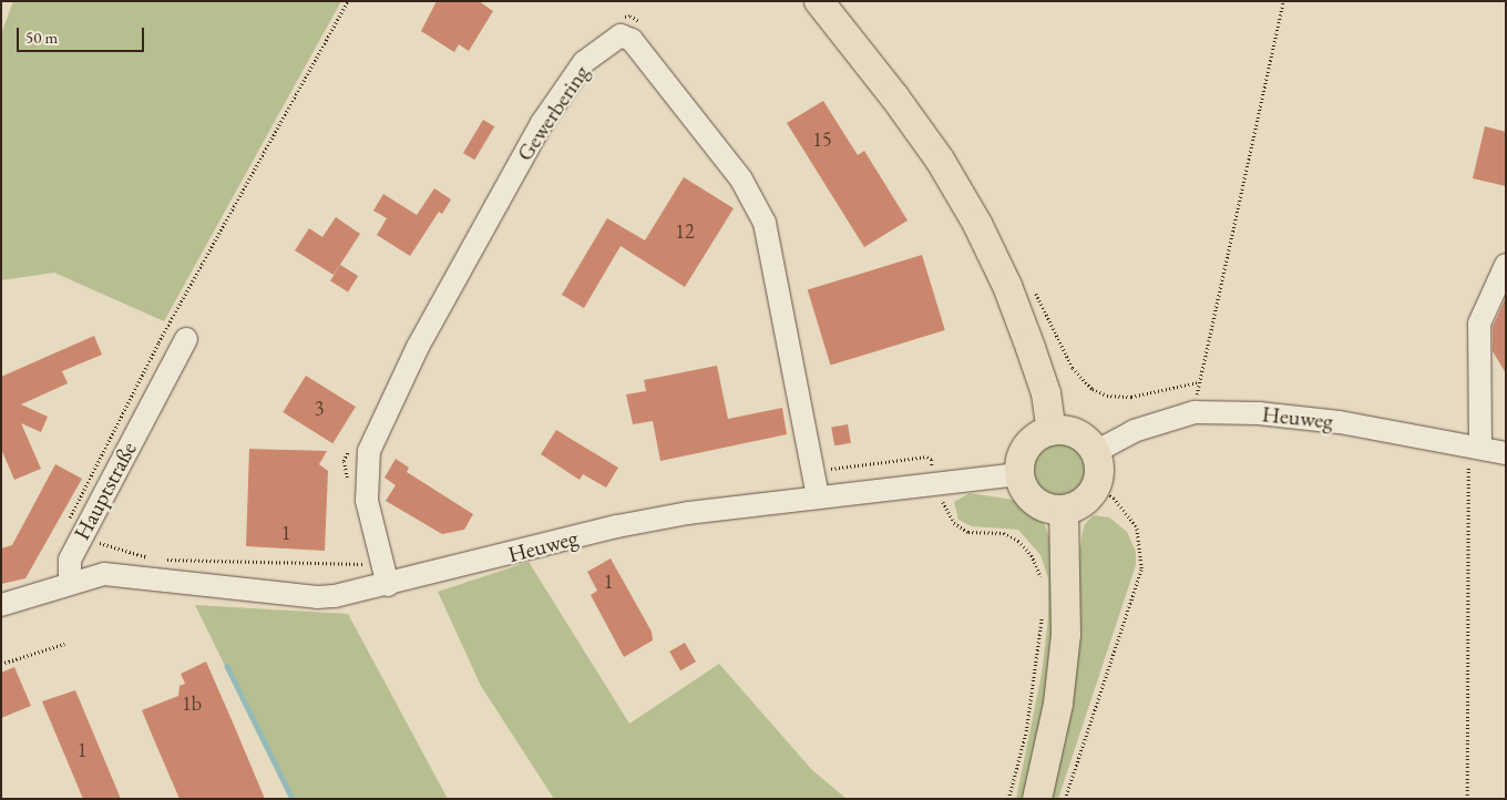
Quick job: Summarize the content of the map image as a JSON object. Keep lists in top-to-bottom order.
{
  "streets": {
    "street": ["Gewerbering", "Heuweg", "Hauptstraße"]
  },
  "crossings": [
    ["Gewerbering", "Heuweg"],
    ["Heuweg", "Hauptstraße"]
  ],
  "house_numbers": [
    "15",
    "12",
    "3",
    "1",
    "1",
    "1b",
    "1"
  ],
  "scale_bar": "50 m"
}
